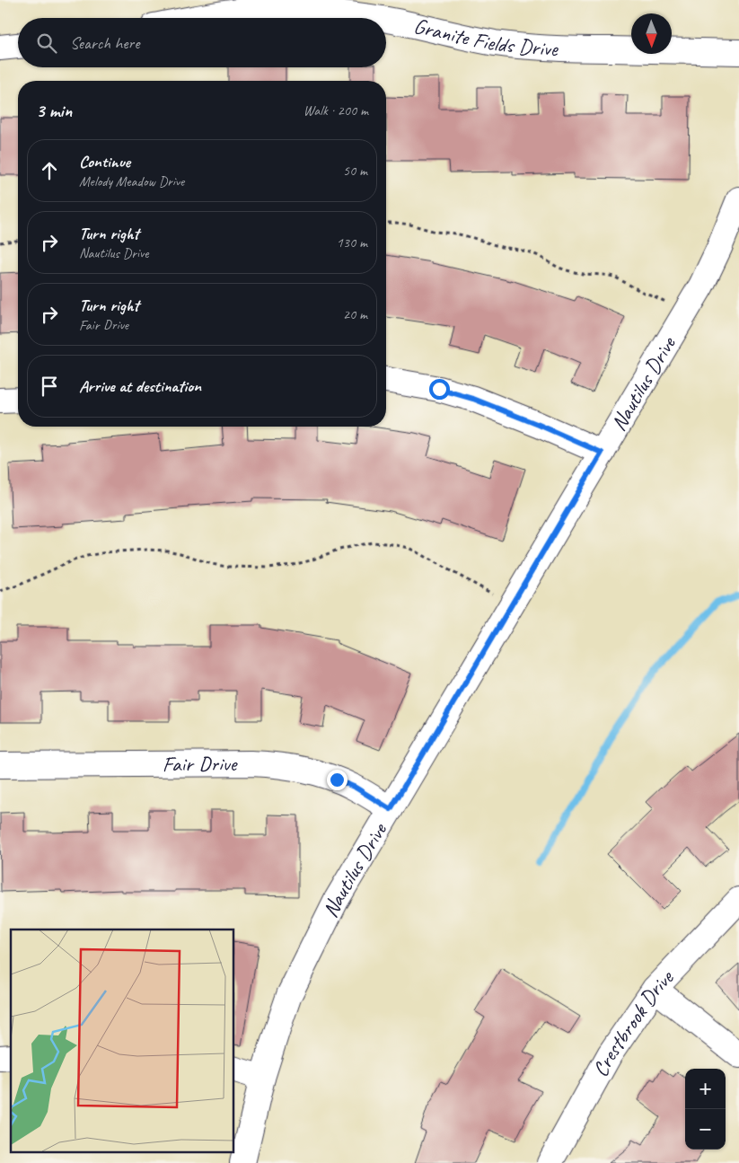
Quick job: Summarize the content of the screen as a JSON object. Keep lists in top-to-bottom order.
{
  "streets": {
    "street": [
      "Granite Fields Drive",
      "Nautilus Drive",
      "Fair Drive",
      "Crestbrook Drive"
    ]
  },
  "crossings": [
    ["Nautilus Drive", "Fair Drive"]
  ],
  "north": "bottom",
  "page": {
    "search": "Search here",
    "heading": ["3 min", "Walk · 200 m"],
    "list": [
      ["Continue", "Melody Meadow Drive", "50 m"],
      ["Turn right", "Nautilus Drive", "130 m"],
      ["Turn right", "Fair Drive", "20 m"],
      "Arrive at destination"
    ],
    "map_buttons": ["+", "−"]
  }
}
